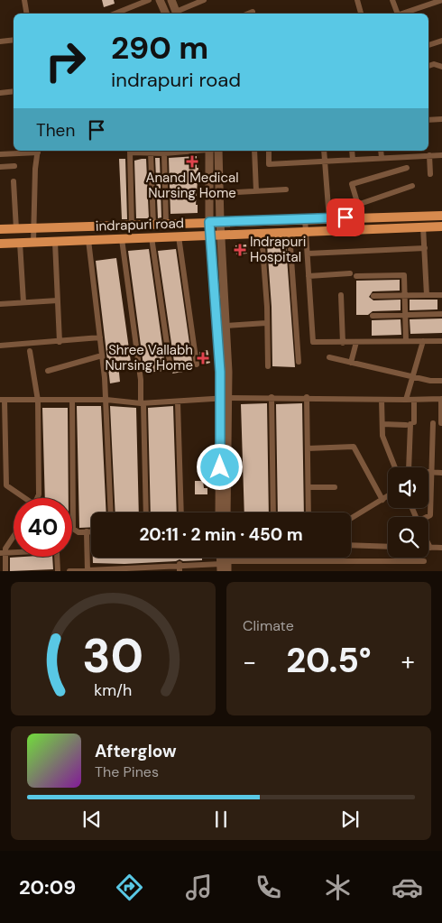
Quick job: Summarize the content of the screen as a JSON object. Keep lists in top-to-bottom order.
{
  "streets": {
    "main road": ["indrapuri road"]
  },
  "places": {
    "health": ["Anand Medical Nursing Home", "Indrapuri Hospital", "Shree Vallabh Nursing Home"]
  },
  "page": {
    "turn": ["290 m", "indrapuri road"],
    "then": "Then",
    "limit": "40",
    "trip": "20:11 · 2 min · 450 m",
    "tile": "Climate",
    "heat": ["−", "20.5°", "+"],
    "song": ["Afterglow", "The Pines"],
    "tabs": "20:09",
    "gauge": ["30", "km/h"]
  }
}
